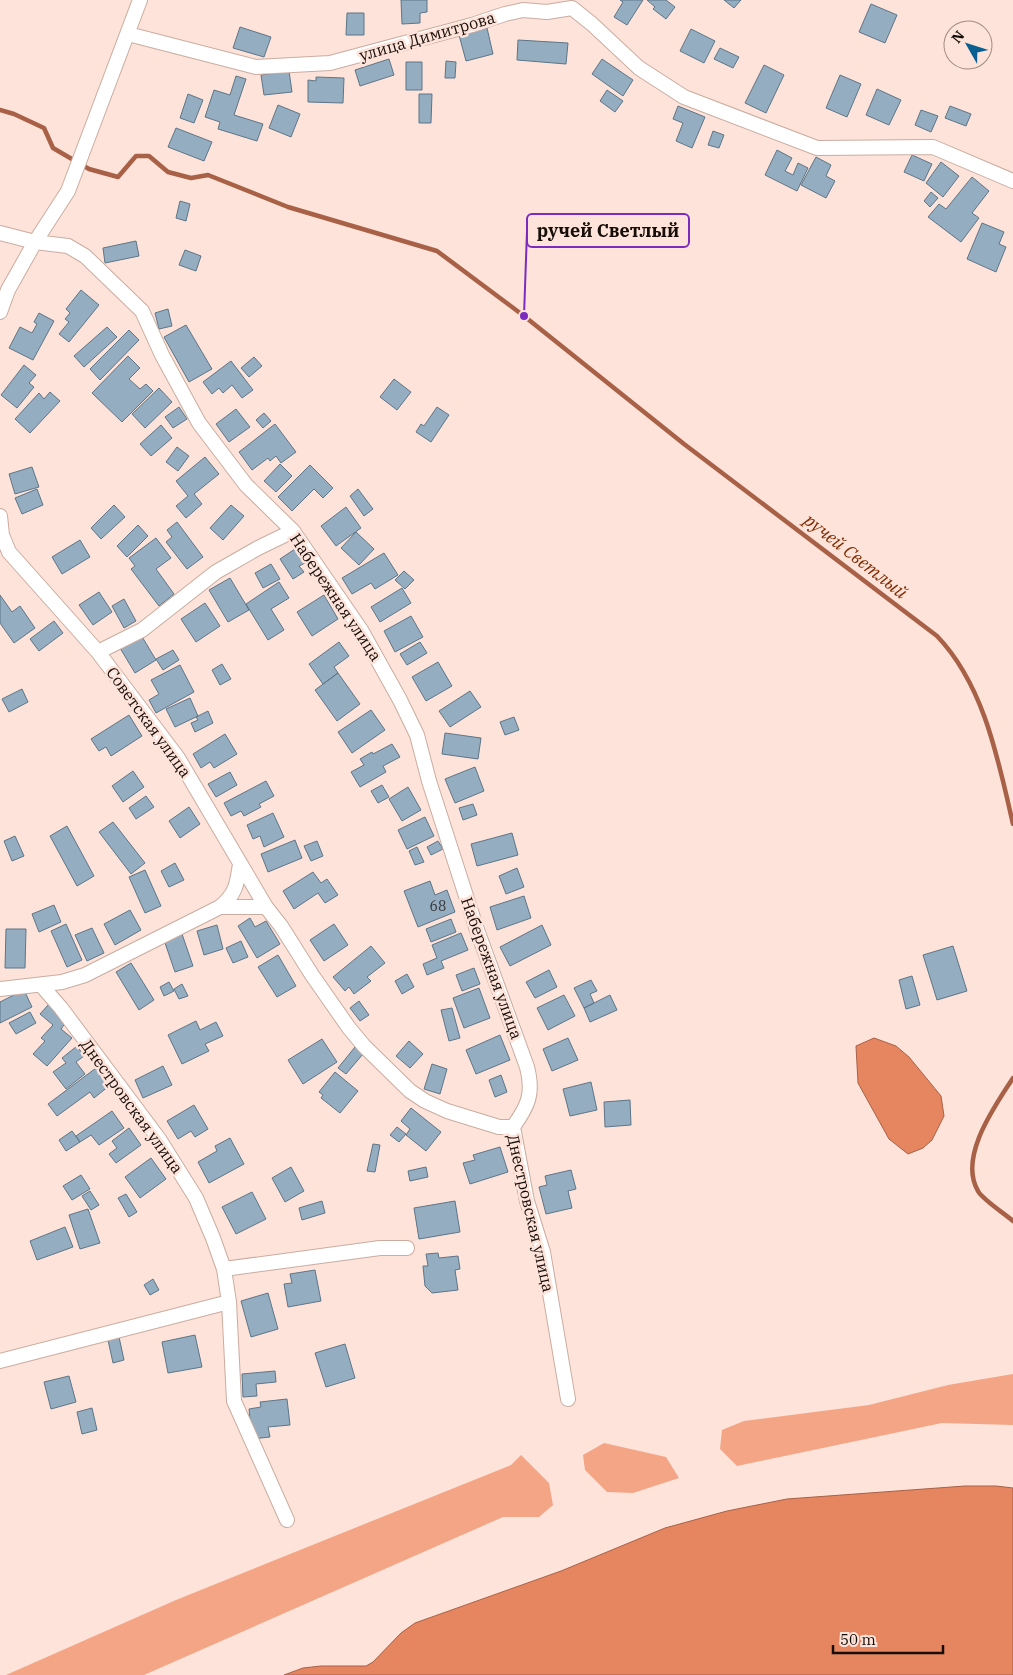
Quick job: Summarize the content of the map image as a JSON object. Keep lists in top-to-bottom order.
{
  "streets": {
    "street": [
      "улица Димитрова",
      "Набережная улица",
      "Советская улица",
      "Днестровская улица"
    ]
  },
  "crossings": [
    ["Набережная улица", "Днестровская улица"],
    ["Советская улица", "Днестровская улица"]
  ],
  "water": ["ручей Светлый"],
  "places": ["ручей Светлый"],
  "house_numbers": ["68"],
  "scale_bar": "50 m",
  "north": "top left"
}
